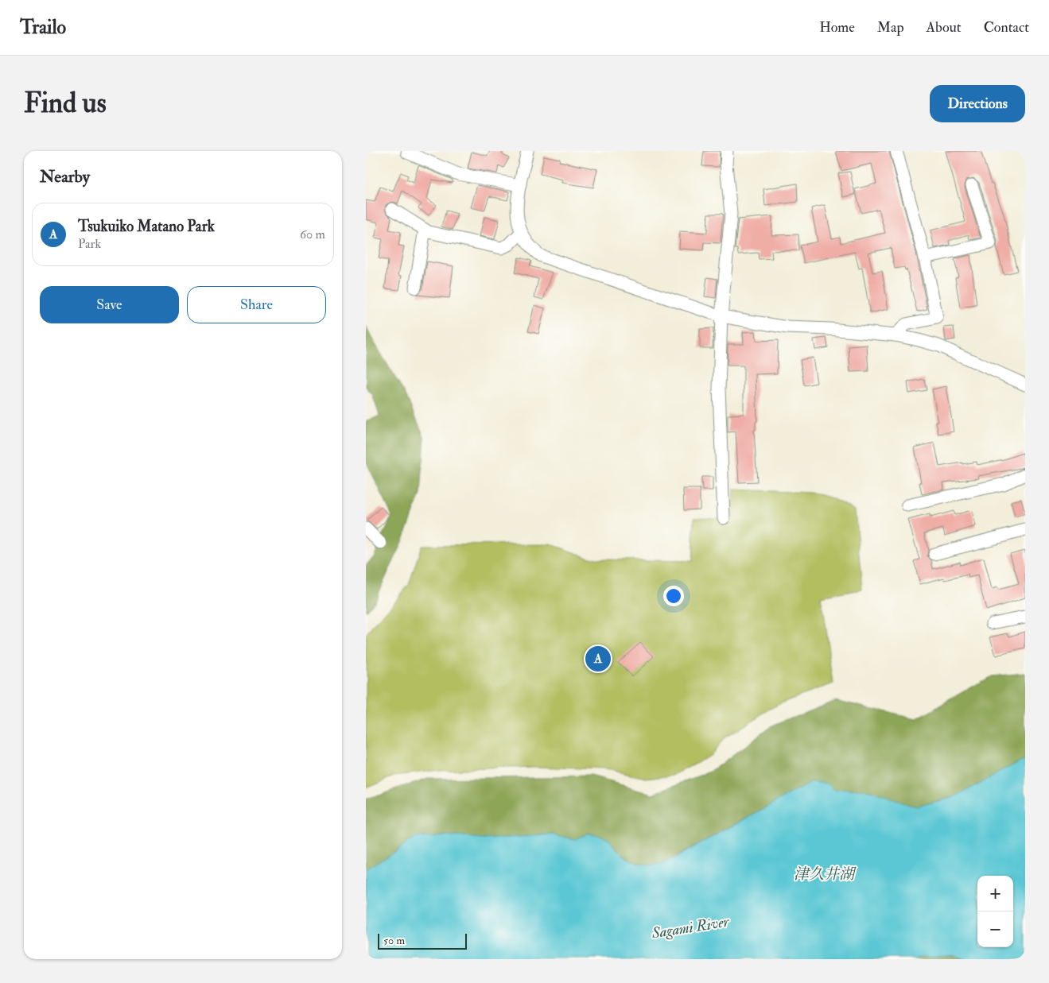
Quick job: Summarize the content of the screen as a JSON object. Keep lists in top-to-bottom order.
{
  "water": ["津久井湖", "Sagami River"],
  "scale_bar": "50 m",
  "page": {
    "header": "Trailo",
    "nav": [
      "Home",
      "Map",
      "About",
      "Contact"
    ],
    "buttons": [
      "Directions",
      ["Save", "Share"]
    ],
    "title": "Find us",
    "heading": "Nearby",
    "list": [
      {
        "mark": "A",
        "name": "Tsukuiko Matano Park",
        "note": "Park",
        "value": "60 m"
      }
    ],
    "pins": "A",
    "map_buttons": ["+", "−"],
    "scale": "50 m"
  }
}
